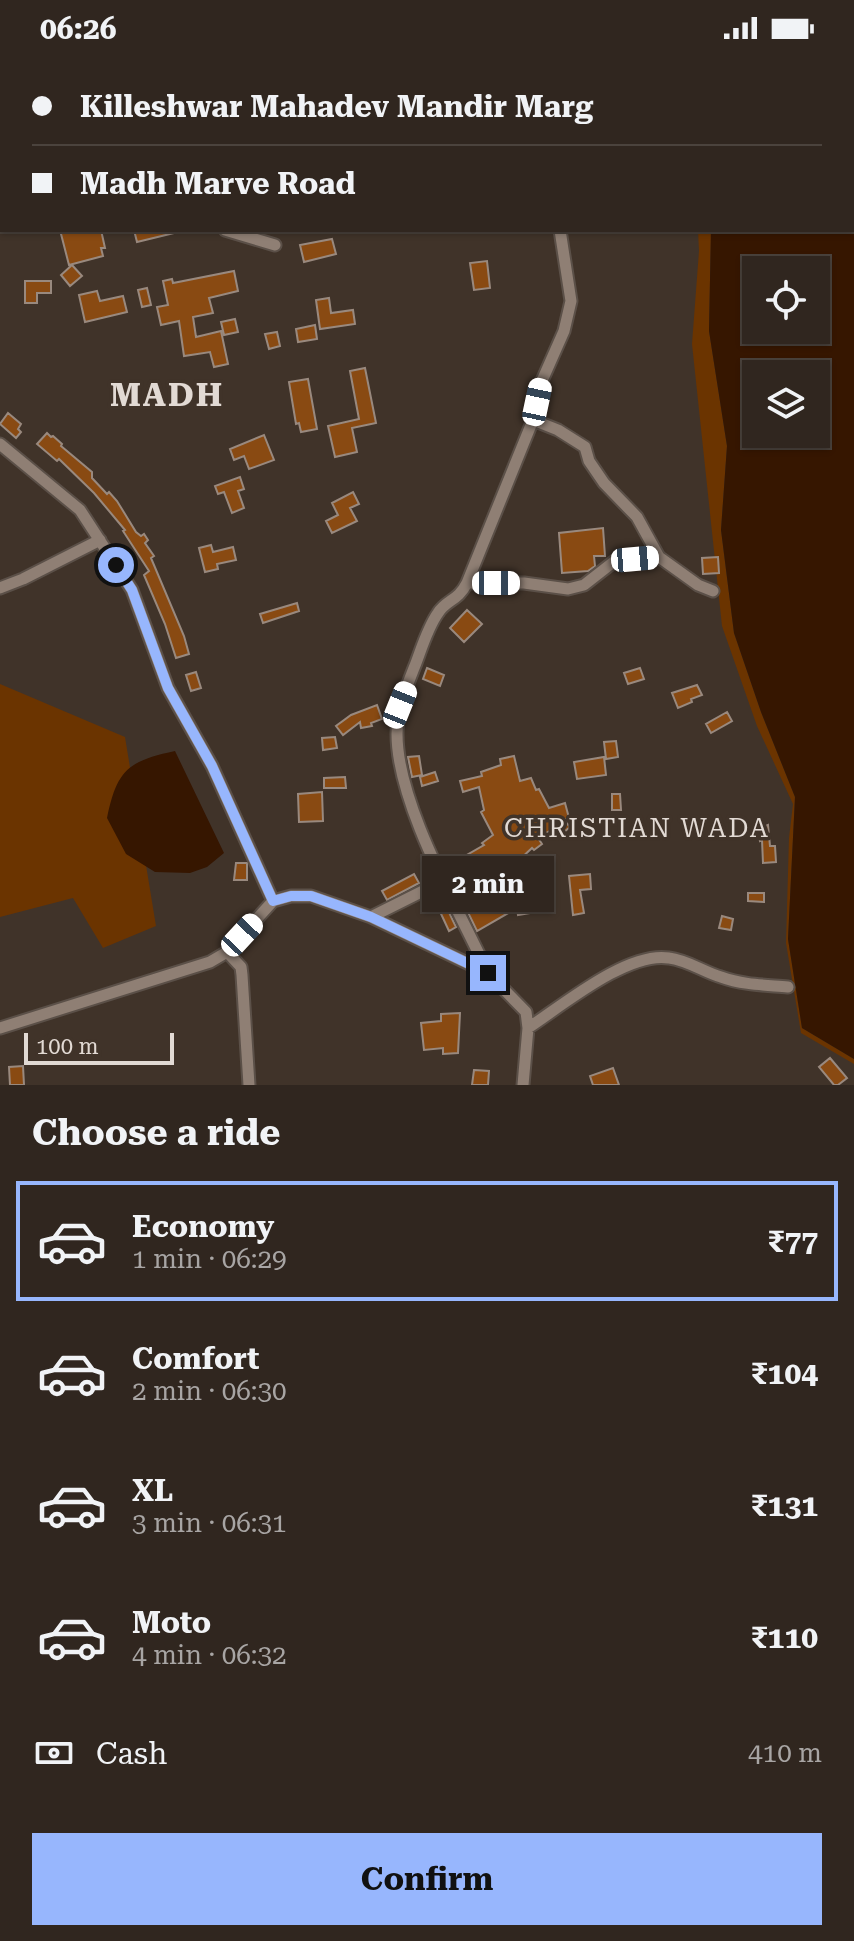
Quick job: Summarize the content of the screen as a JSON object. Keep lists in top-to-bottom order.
{
  "districts": ["MADH", "CHRISTIAN WADA"],
  "scale_bar": "100 m",
  "page": {
    "status": "06:26",
    "banner": ["Killeshwar Mahadev Mandir Marg", "Madh Marve Road"],
    "bubble": "2 min",
    "scale": "100 m",
    "heading": "Choose a ride",
    "list": [
      {
        "name": "Economy",
        "note": "1 min · 06:29",
        "value": "₹77"
      },
      {
        "name": "Comfort",
        "note": "2 min · 06:30",
        "value": "₹104"
      },
      {
        "name": "XL",
        "note": "3 min · 06:31",
        "value": "₹131"
      },
      {
        "name": "Moto",
        "note": "4 min · 06:32",
        "value": "₹110"
      }
    ],
    "pay": ["Cash", "410 m"],
    "buttons": "Confirm"
  }
}
